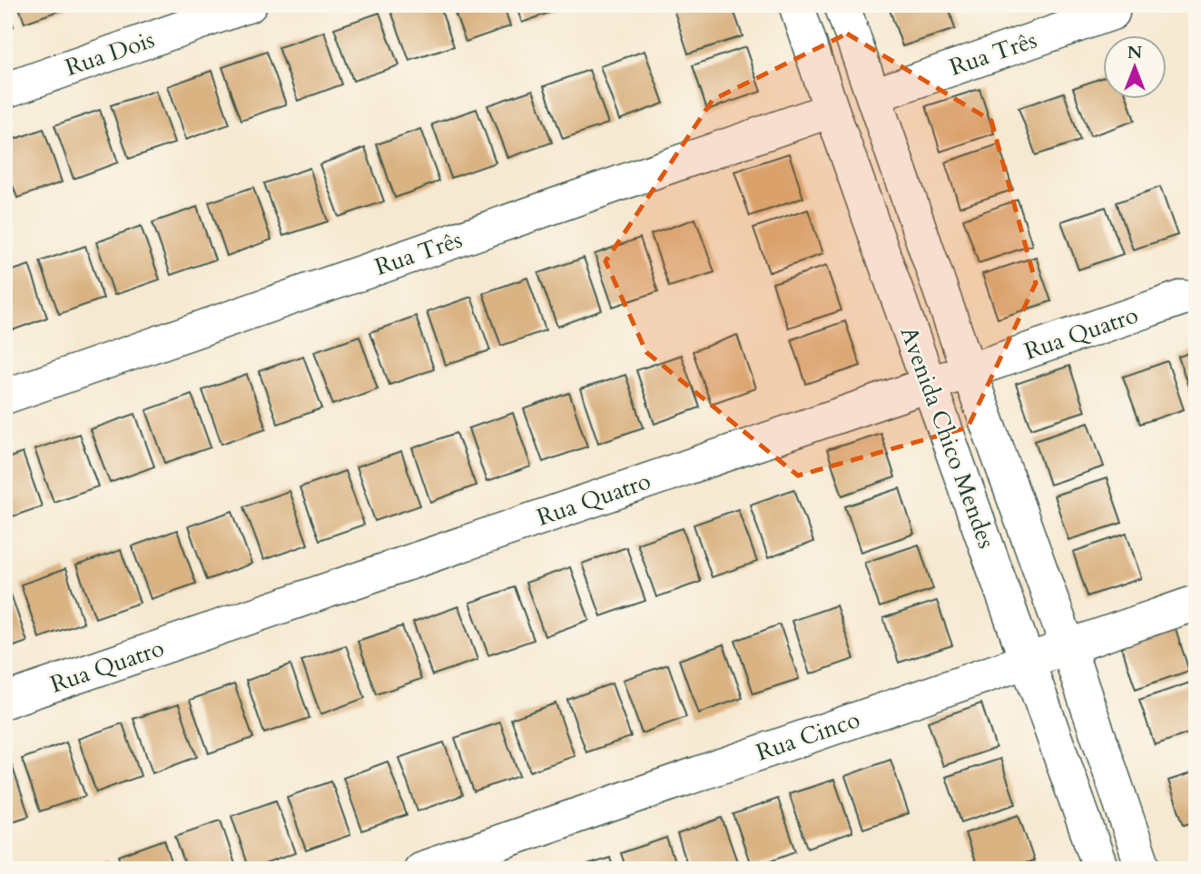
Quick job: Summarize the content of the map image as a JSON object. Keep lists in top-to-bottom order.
{
  "streets": {
    "street": [
      "Rua Dois",
      "Rua Três",
      "Rua Quatro",
      "Avenida Chico Mendes",
      "Rua Cinco"
    ]
  },
  "crossings": [
    ["Rua Três", "Avenida Chico Mendes"],
    ["Rua Quatro", "Avenida Chico Mendes"],
    ["Avenida Chico Mendes", "Rua Cinco"]
  ],
  "north": "top"
}
